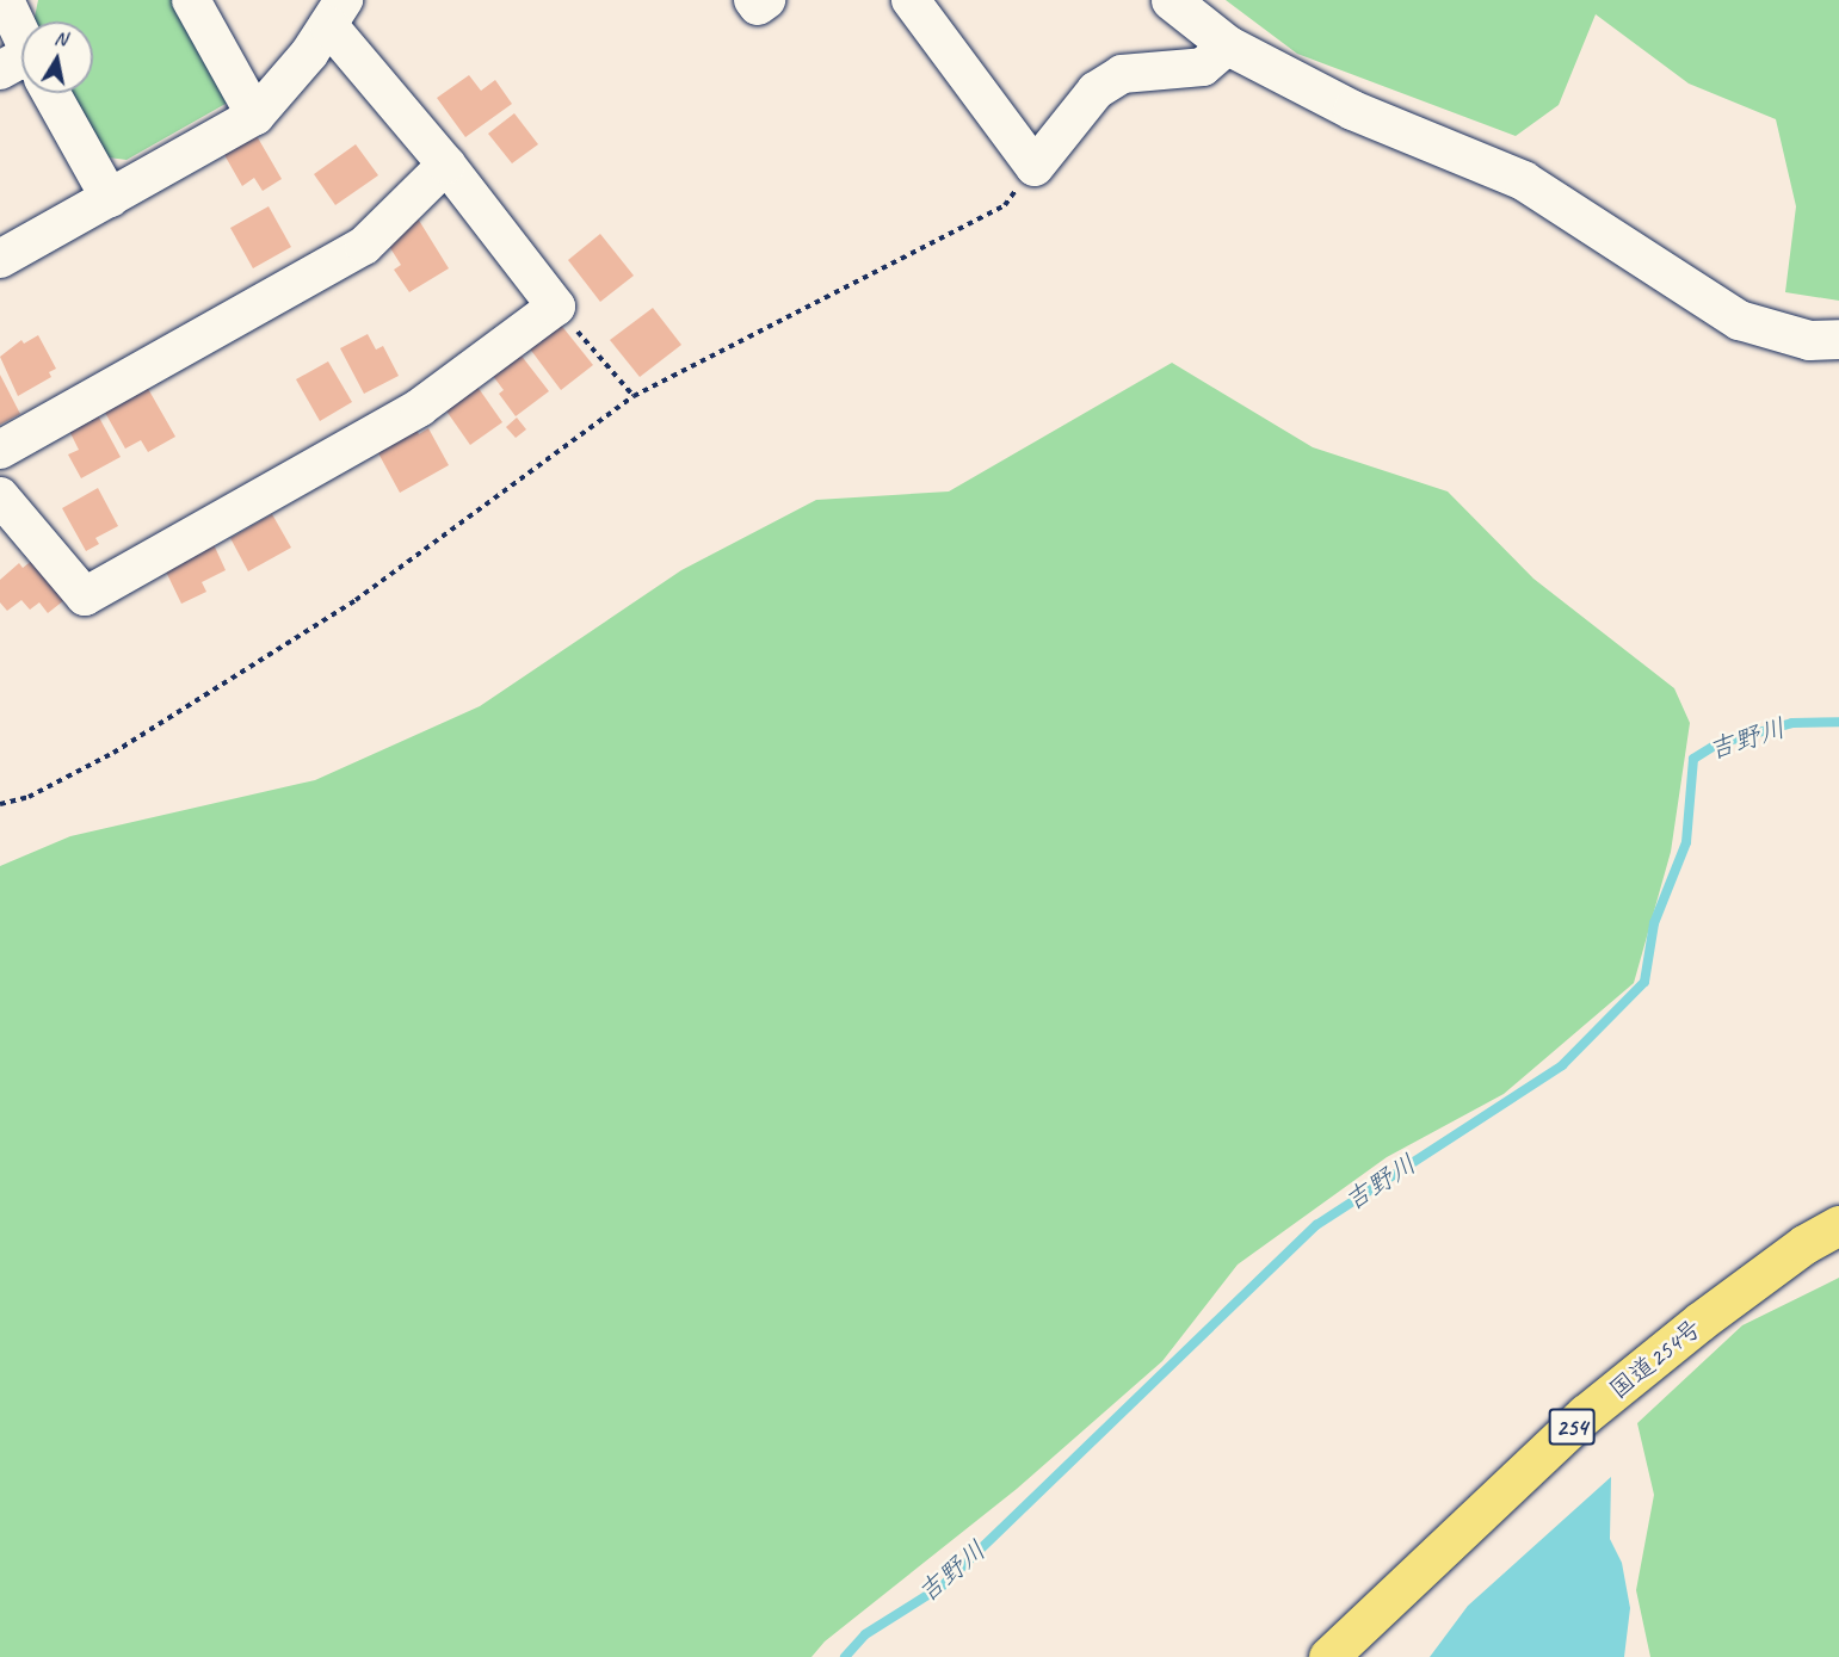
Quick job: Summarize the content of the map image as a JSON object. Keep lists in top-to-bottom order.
{
  "streets": {
    "highway": ["国道254号", "254"]
  },
  "water": ["吉野川"],
  "north": "top"
}
